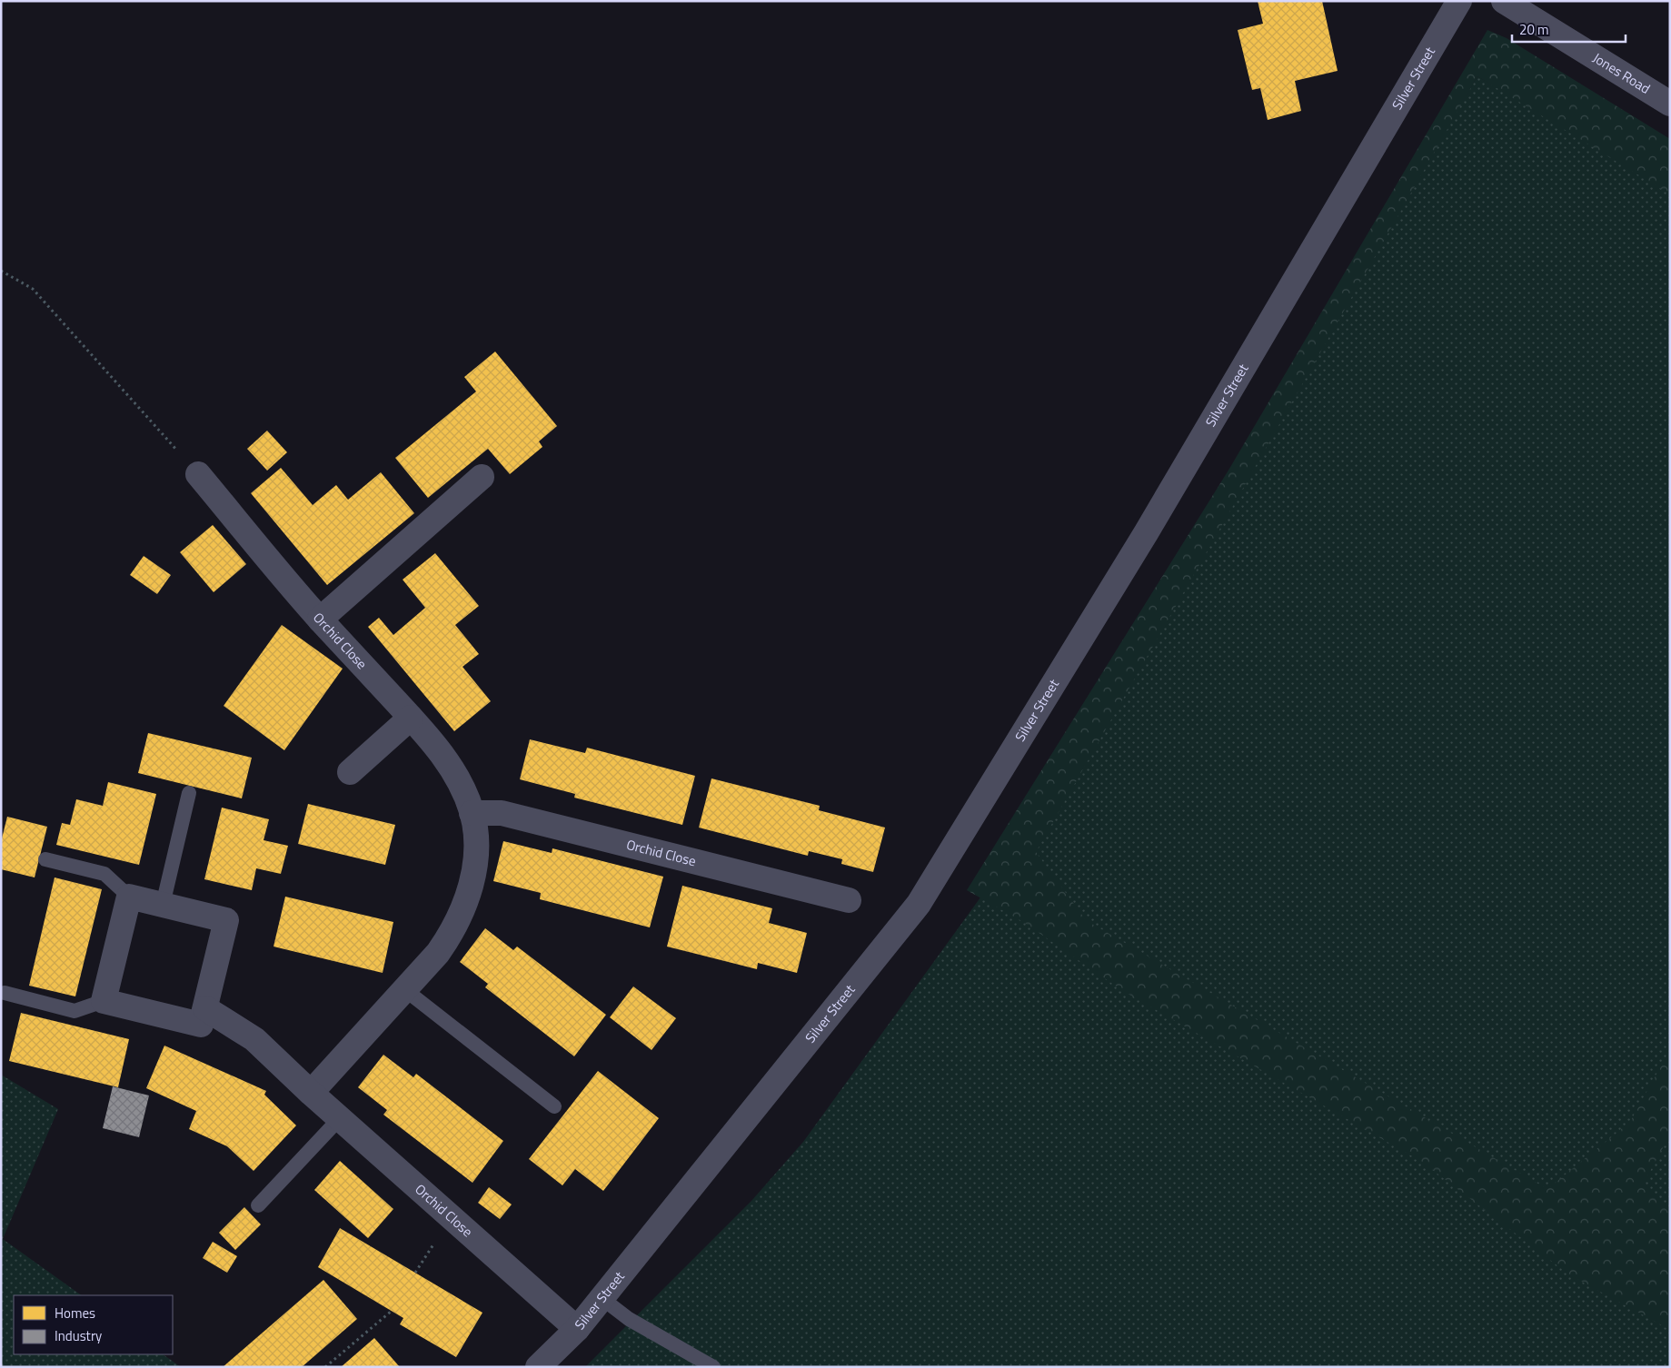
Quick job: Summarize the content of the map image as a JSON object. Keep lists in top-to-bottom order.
{
  "streets": {
    "street": ["Jones Road", "Silver Street", "Orchid Close"]
  },
  "crossings": [
    ["Silver Street", "Orchid Close"]
  ],
  "legend": ["Homes", "Industry"],
  "scale_bar": "20 m"
}
